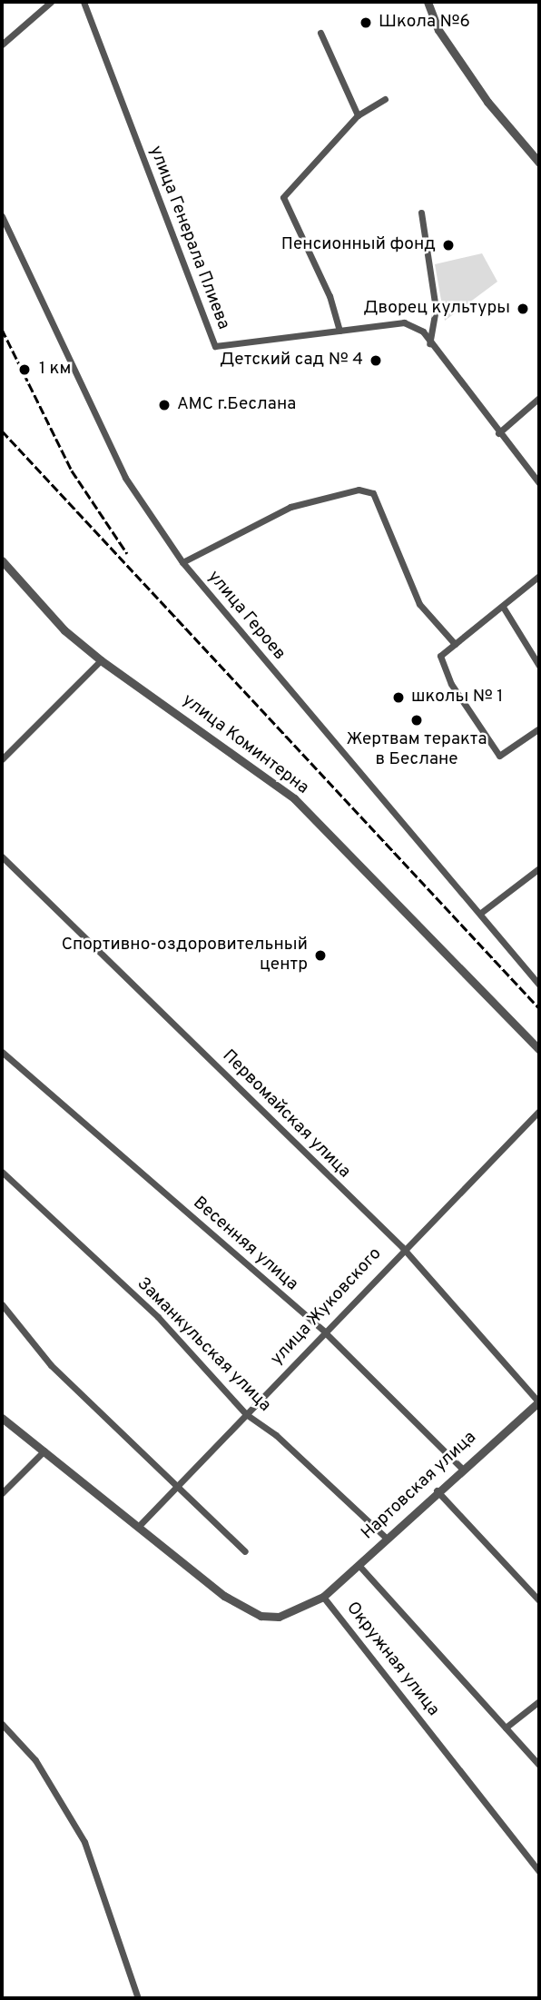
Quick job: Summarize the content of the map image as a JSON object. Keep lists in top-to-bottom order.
{
  "streets": {
    "street": [
      "улица Генерала Плиева",
      "улица Героев",
      "улица Коминтерна",
      "Первомайская улица",
      "Весенняя улица",
      "улица Жуковского",
      "Заманкульская улица",
      "Нартовская улица",
      "Окружная улица"
    ]
  },
  "crossings": [
    ["Первомайская улица", "улица Жуковского"],
    ["Первомайская улица", "Нартовская улица"],
    ["Весенняя улица", "улица Жуковского"],
    ["Весенняя улица", "Нартовская улица"],
    ["улица Жуковского", "Заманкульская улица"],
    ["улица Жуковского", "Окружная улица"],
    ["Заманкульская улица", "Нартовская улица"],
    ["Нартовская улица", "Окружная улица"]
  ],
  "places": [
    "Школа №6",
    "Пенсионный фонд",
    "Дворец культуры",
    "Детский сад № 4",
    "1 км",
    "АМС г.Беслана",
    "школы № 1",
    "Жертвам теракта в Беслане",
    "Спортивно-оздоровительный центр"
  ]
}
